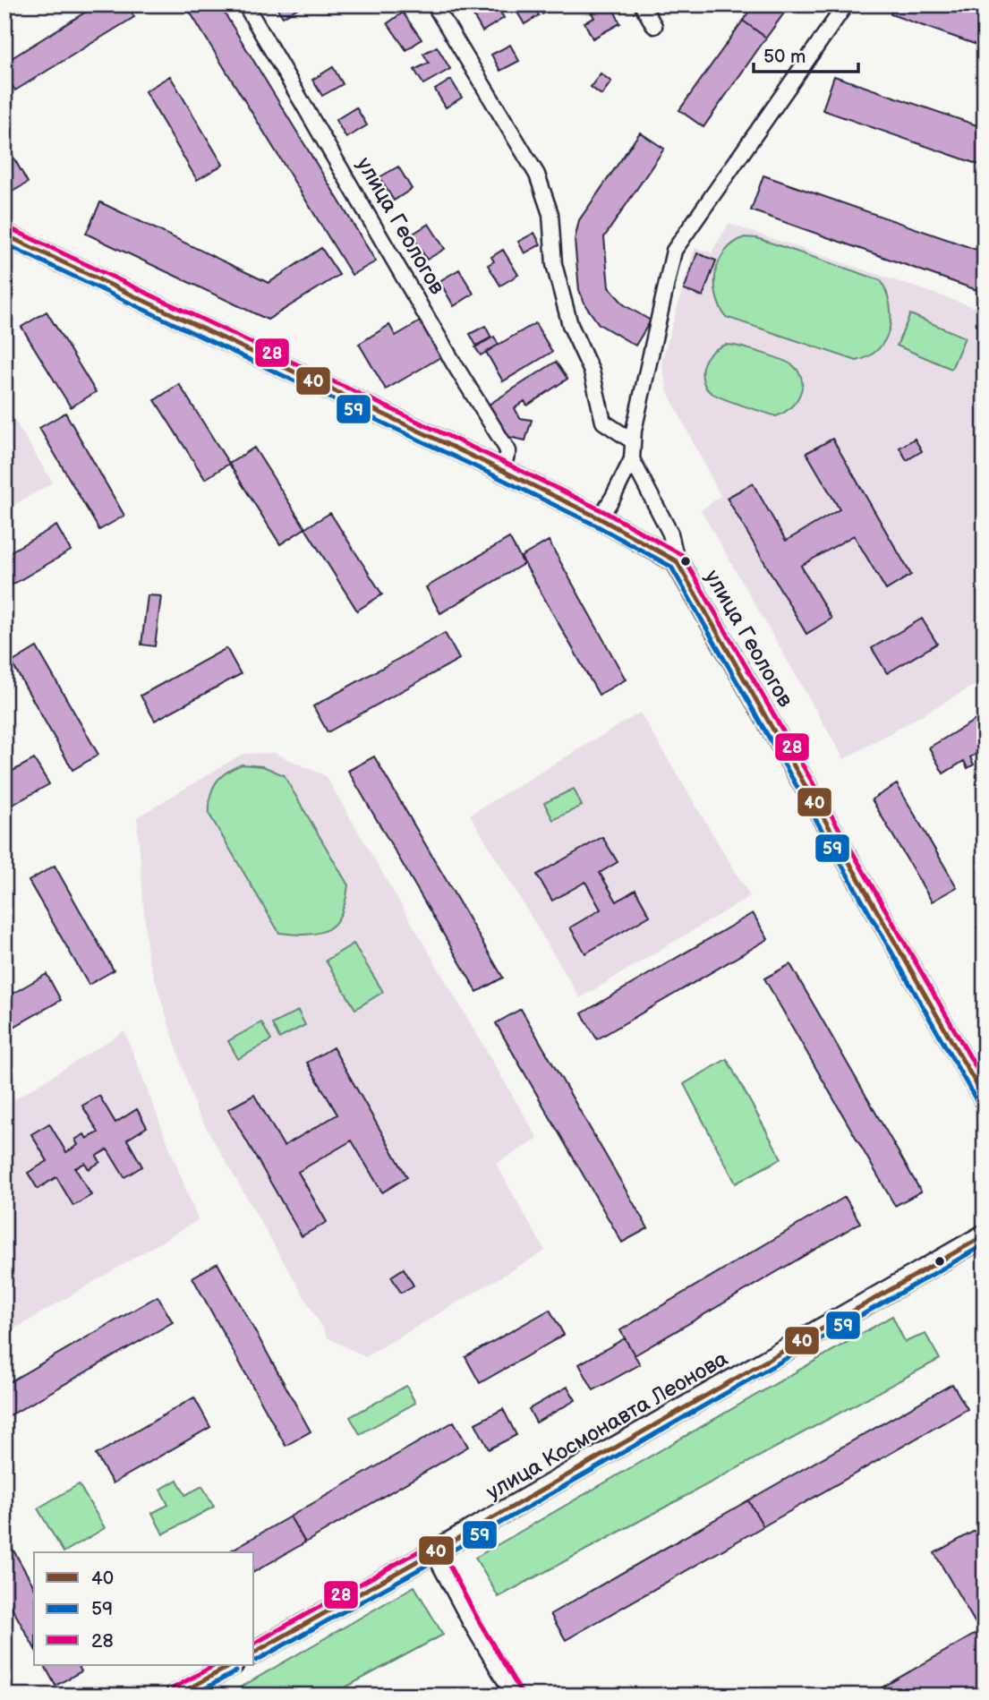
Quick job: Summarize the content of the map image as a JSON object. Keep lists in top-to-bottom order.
{
  "streets": {
    "street": ["улица Геологов", "улица Космонавта Леонова"]
  },
  "lines": ["transit line 28", "transit line 40", "transit line 59"],
  "legend": ["40", "59", "28"],
  "scale_bar": "50 m"
}
